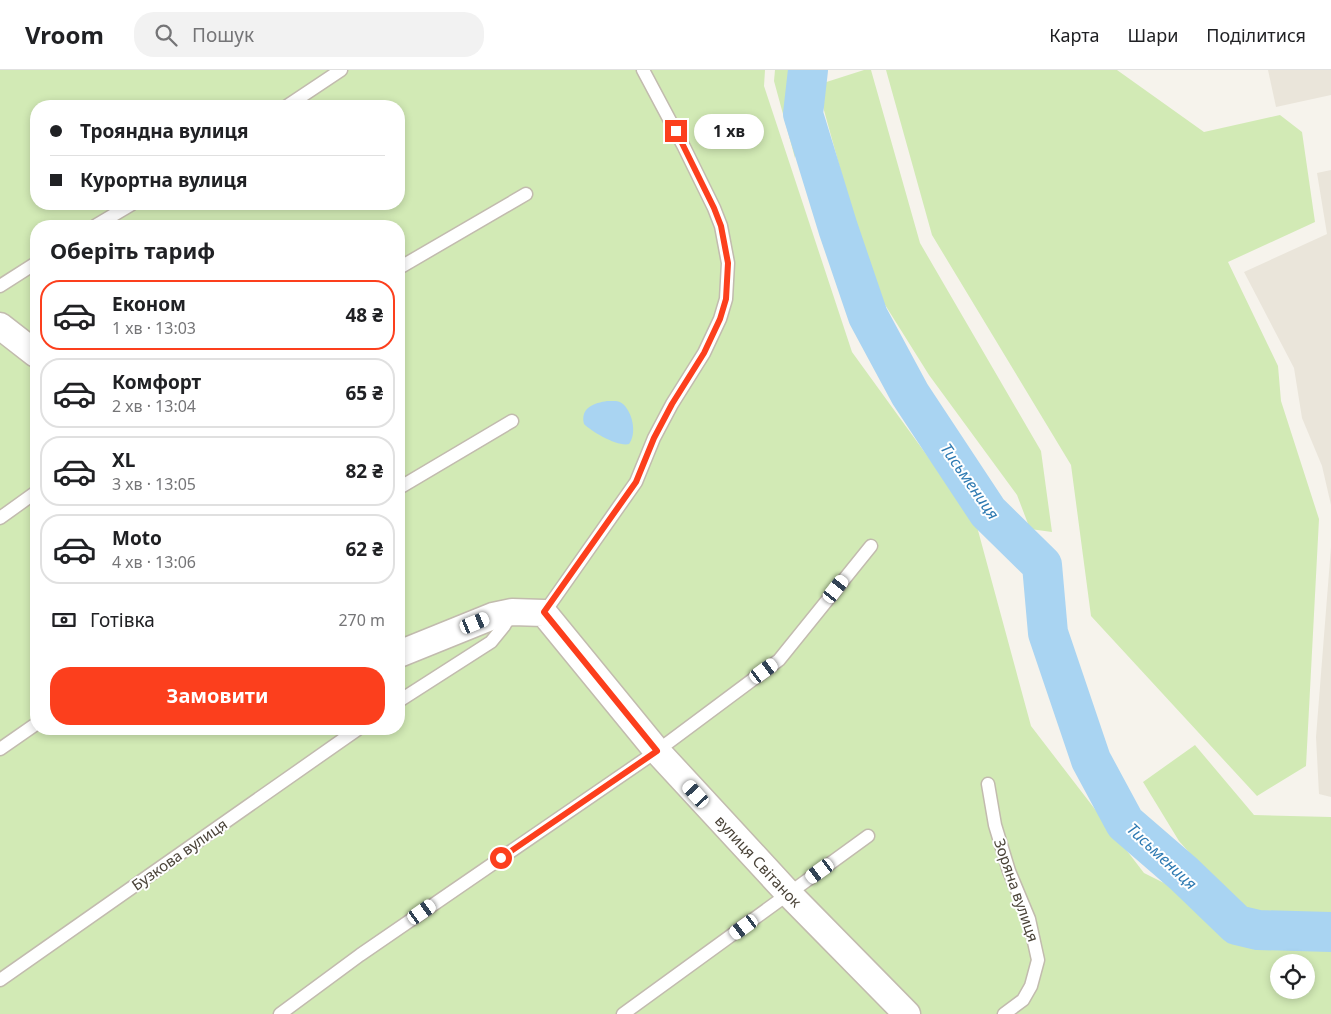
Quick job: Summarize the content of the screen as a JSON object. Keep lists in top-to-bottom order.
{
  "streets": {
    "street": ["вулиця Світанок"],
    "lane": ["Бузкова вулиця", "Зоряна вулиця"]
  },
  "water": ["Тисьмениця"],
  "page": {
    "header": "Vroom",
    "search": "Пошук",
    "nav": ["Карта", "Шари", "Поділитися"],
    "banner": ["Трояндна вулиця", "Курортна вулиця"],
    "bubble": "1 хв",
    "heading": "Оберіть тариф",
    "list": [
      {
        "name": "Економ",
        "note": "1 хв · 13:03",
        "value": "48 ₴"
      },
      {
        "name": "Комфорт",
        "note": "2 хв · 13:04",
        "value": "65 ₴"
      },
      {
        "name": "XL",
        "note": "3 хв · 13:05",
        "value": "82 ₴"
      },
      {
        "name": "Moto",
        "note": "4 хв · 13:06",
        "value": "62 ₴"
      }
    ],
    "pay": ["Готівка", "270 m"],
    "buttons": "Замовити"
  }
}
